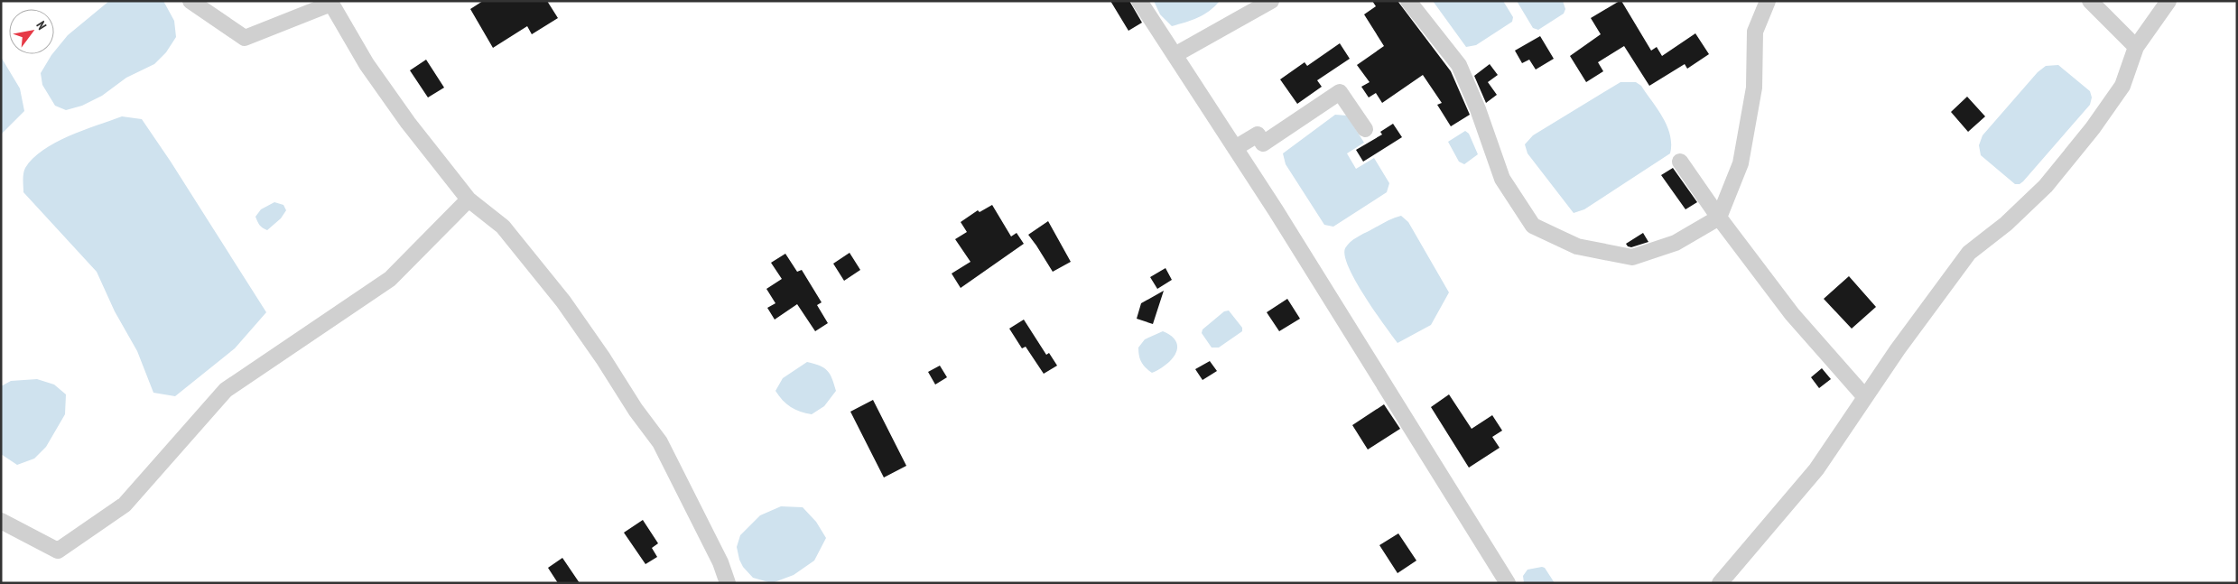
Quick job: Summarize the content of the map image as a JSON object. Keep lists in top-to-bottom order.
{
  "north": "top right"
}
